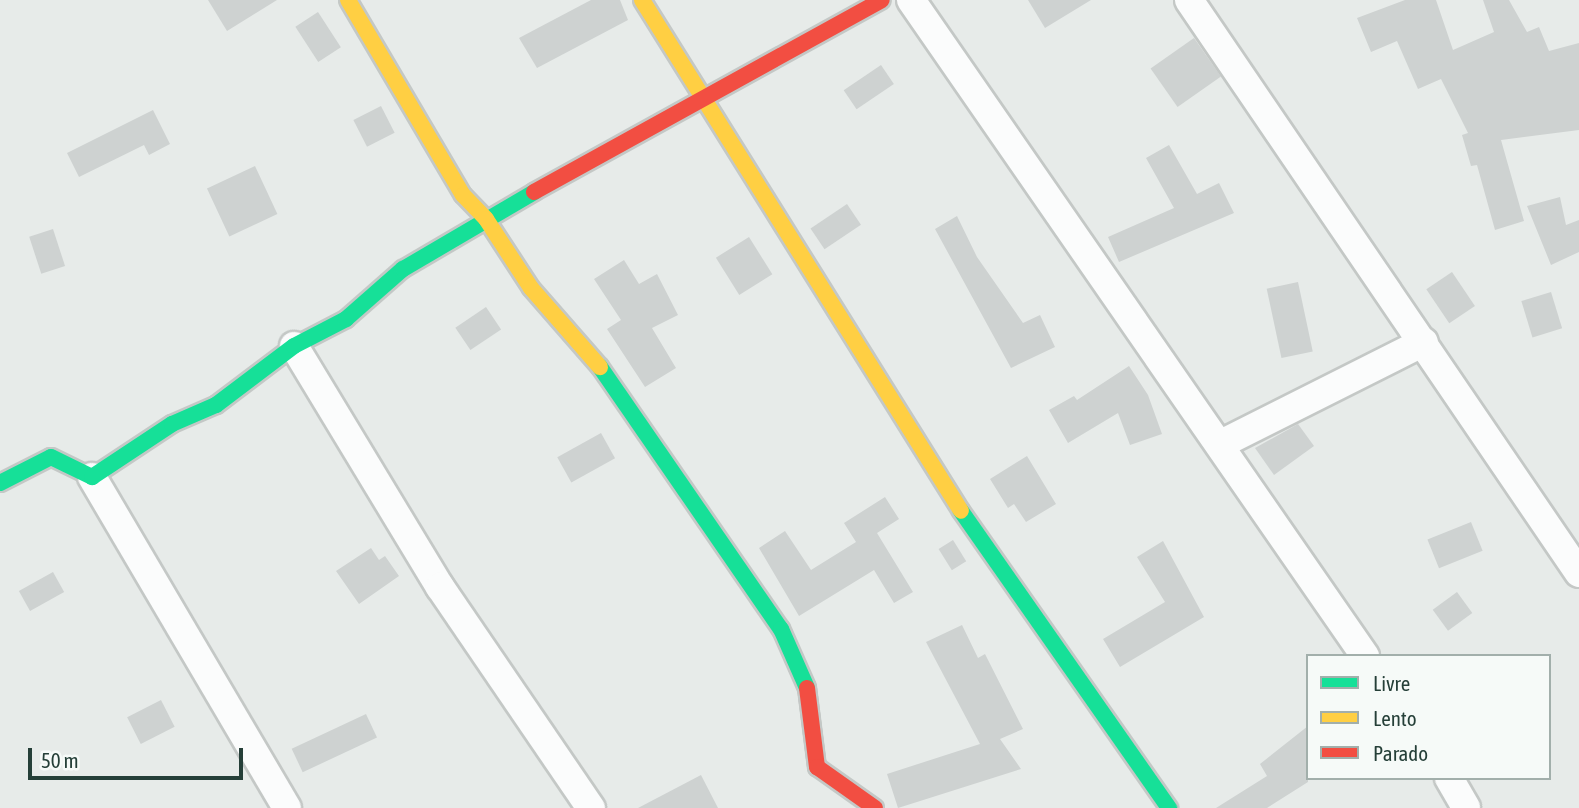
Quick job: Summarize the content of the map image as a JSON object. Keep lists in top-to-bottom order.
{
  "legend": ["Livre", "Lento", "Parado"],
  "scale_bar": "50 m"
}
